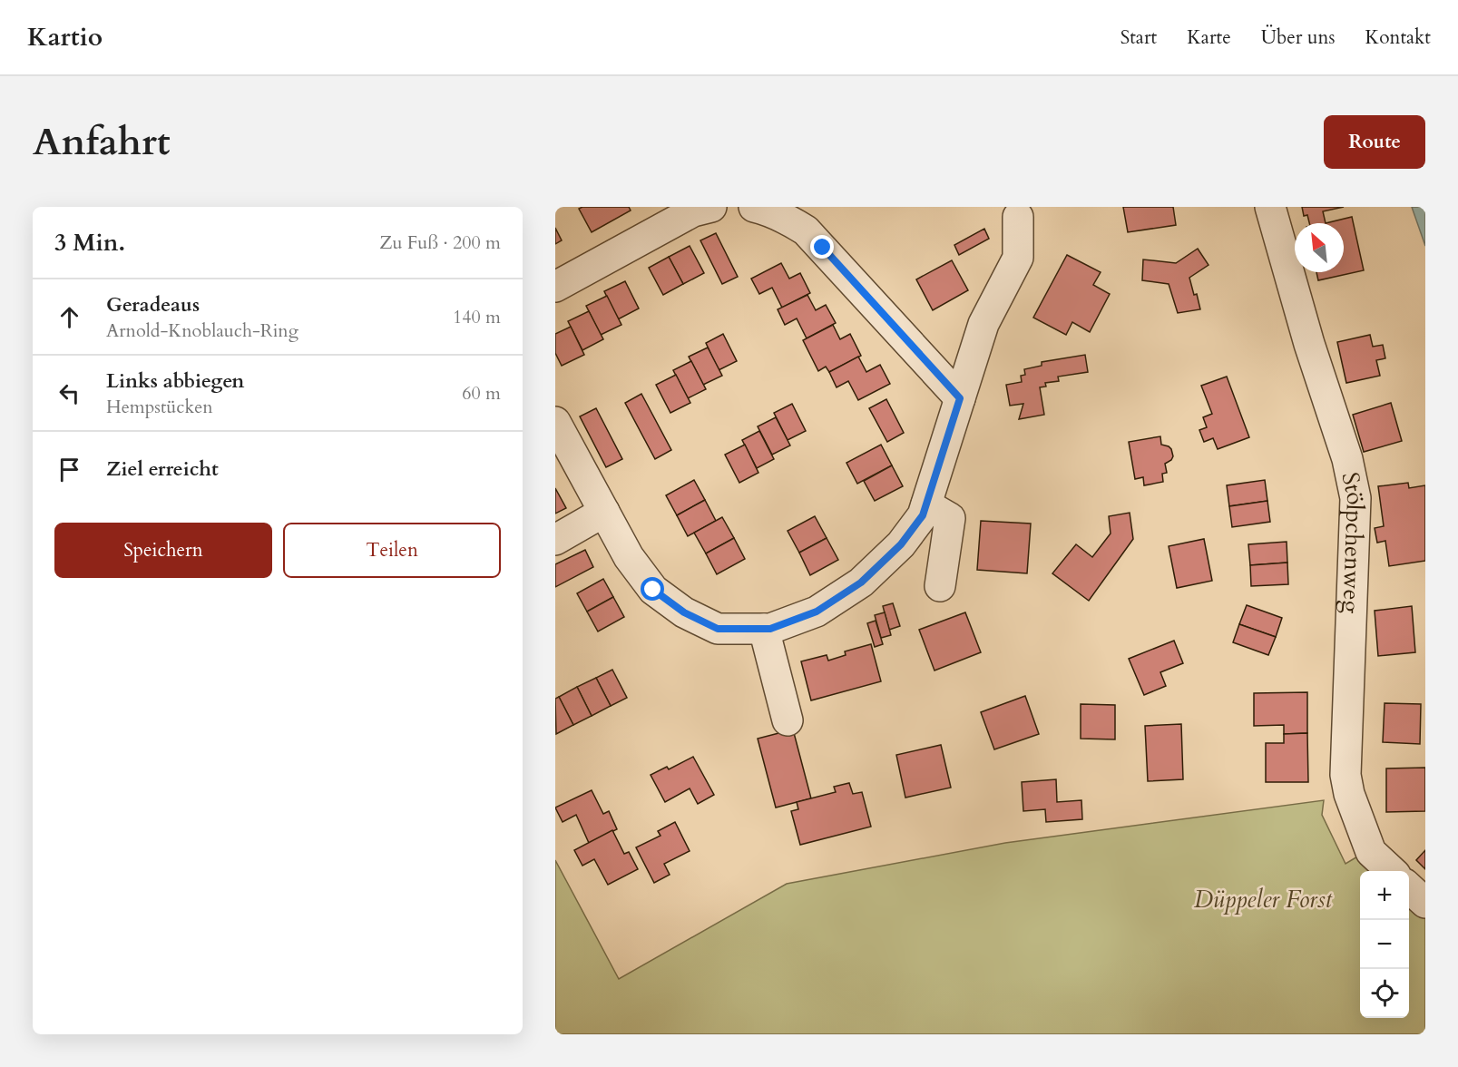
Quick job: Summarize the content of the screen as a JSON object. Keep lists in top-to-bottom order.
{
  "streets": {
    "street": ["Stölpchenweg"]
  },
  "parks": ["Düppeler Forst"],
  "north": "top left",
  "page": {
    "header": "Kartio",
    "nav": [
      "Start",
      "Karte",
      "Über uns",
      "Kontakt"
    ],
    "buttons": [
      "Route",
      ["Speichern", "Teilen"]
    ],
    "title": "Anfahrt",
    "heading": ["3 Min.", "Zu Fuß · 200 m"],
    "list": [
      ["Geradeaus", "Arnold-Knoblauch-Ring", "140 m"],
      ["Links abbiegen", "Hempstücken", "60 m"],
      "Ziel erreicht"
    ],
    "map_buttons": ["+", "−"]
  }
}
